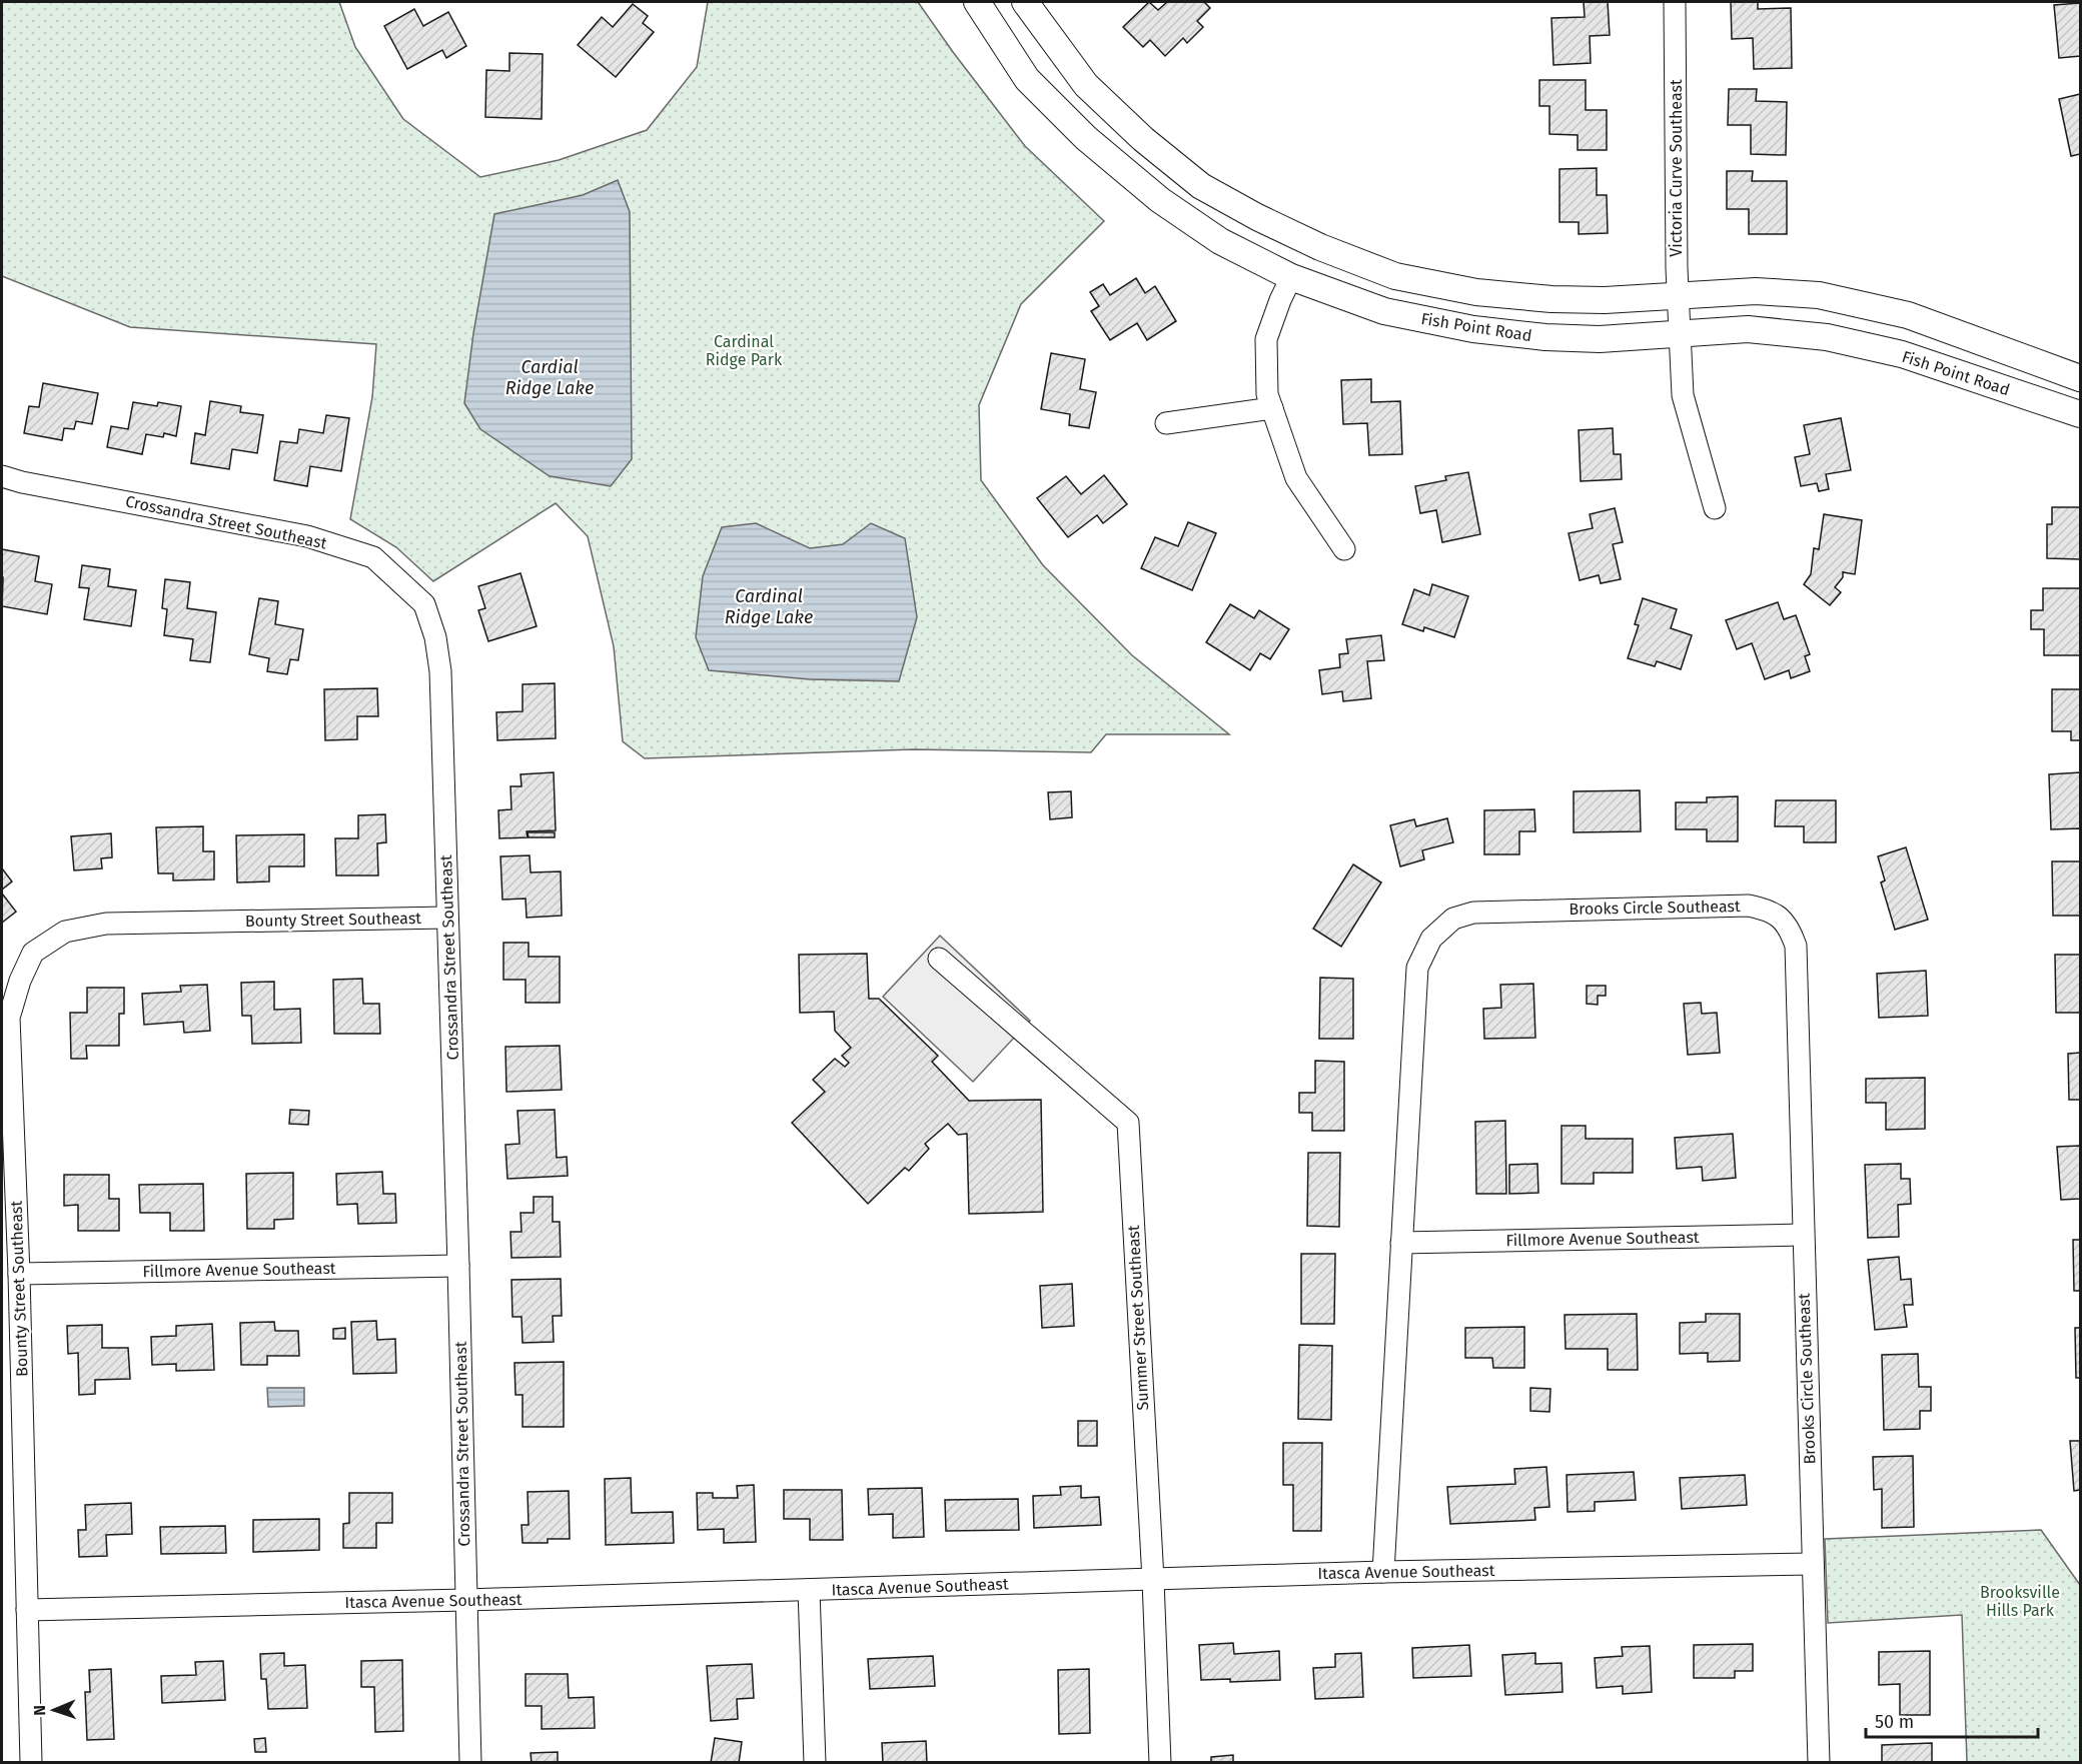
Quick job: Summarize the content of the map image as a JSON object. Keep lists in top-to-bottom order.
{
  "streets": {
    "street": [
      "Victoria Curve Southeast",
      "Fish Point Road",
      "Crossandra Street Southeast",
      "Brooks Circle Southeast",
      "Bounty Street Southeast",
      "Fillmore Avenue Southeast",
      "Summer Street Southeast",
      "Itasca Avenue Southeast"
    ]
  },
  "crossings": [
    ["Victoria Curve Southeast", "Fish Point Road"],
    ["Crossandra Street Southeast", "Bounty Street Southeast"],
    ["Crossandra Street Southeast", "Fillmore Avenue Southeast"],
    ["Crossandra Street Southeast", "Itasca Avenue Southeast"],
    ["Brooks Circle Southeast", "Fillmore Avenue Southeast"],
    ["Brooks Circle Southeast", "Itasca Avenue Southeast"],
    ["Bounty Street Southeast", "Fillmore Avenue Southeast"],
    ["Bounty Street Southeast", "Itasca Avenue Southeast"],
    ["Summer Street Southeast", "Itasca Avenue Southeast"]
  ],
  "water": ["Cardial Ridge Lake", "Cardinal Ridge Lake"],
  "parks": ["Cardinal Ridge Park", "Brooksville Hills Park"],
  "scale_bar": "50 m",
  "north": "left"
}
